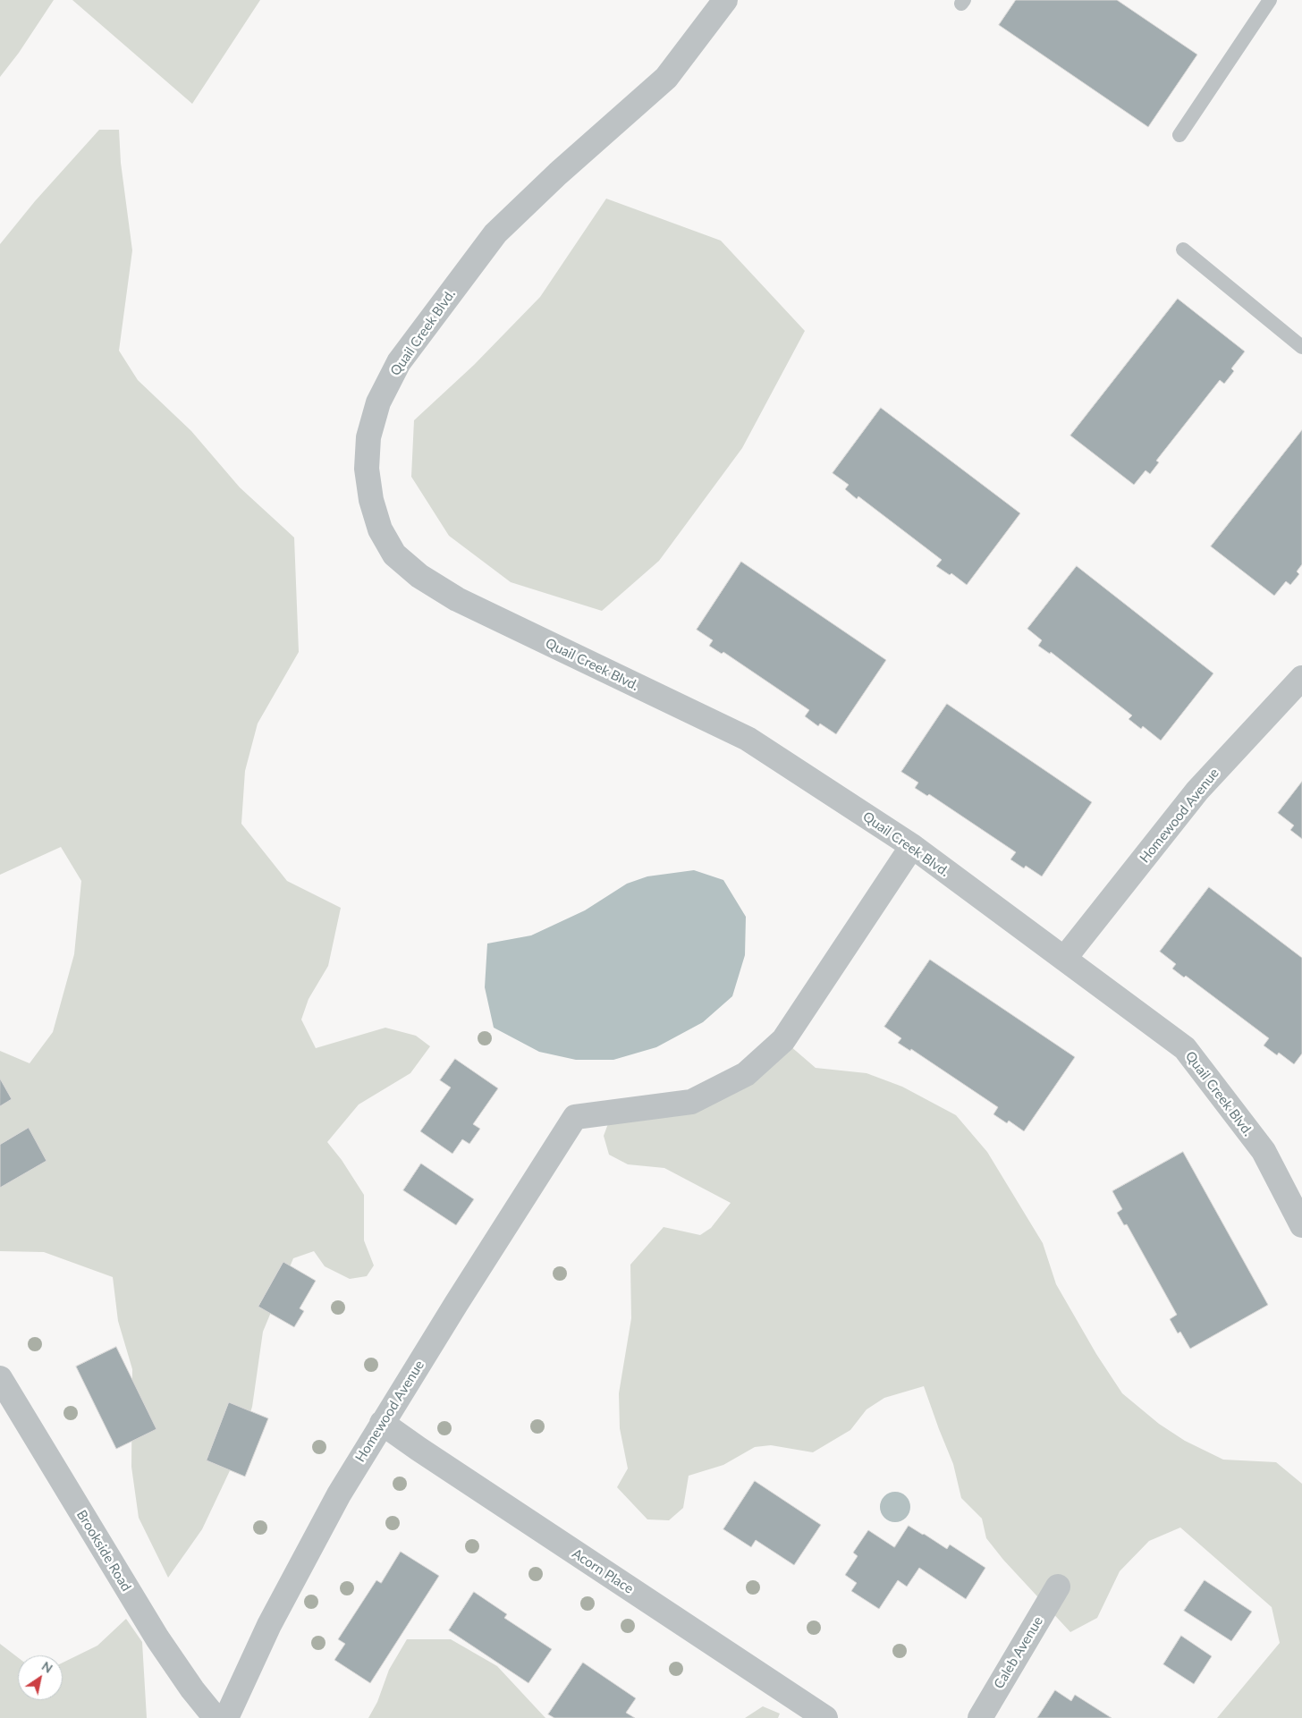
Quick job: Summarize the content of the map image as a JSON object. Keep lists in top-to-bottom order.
{
  "streets": {
    "street": [
      "Quail Creek Blvd.",
      "Homewood Avenue",
      "Brookside Road",
      "Acorn Place",
      "Caleb Avenue"
    ]
  },
  "crossings": [
    ["Quail Creek Blvd.", "Homewood Avenue"],
    ["Homewood Avenue", "Acorn Place"]
  ],
  "north": "top right"
}
